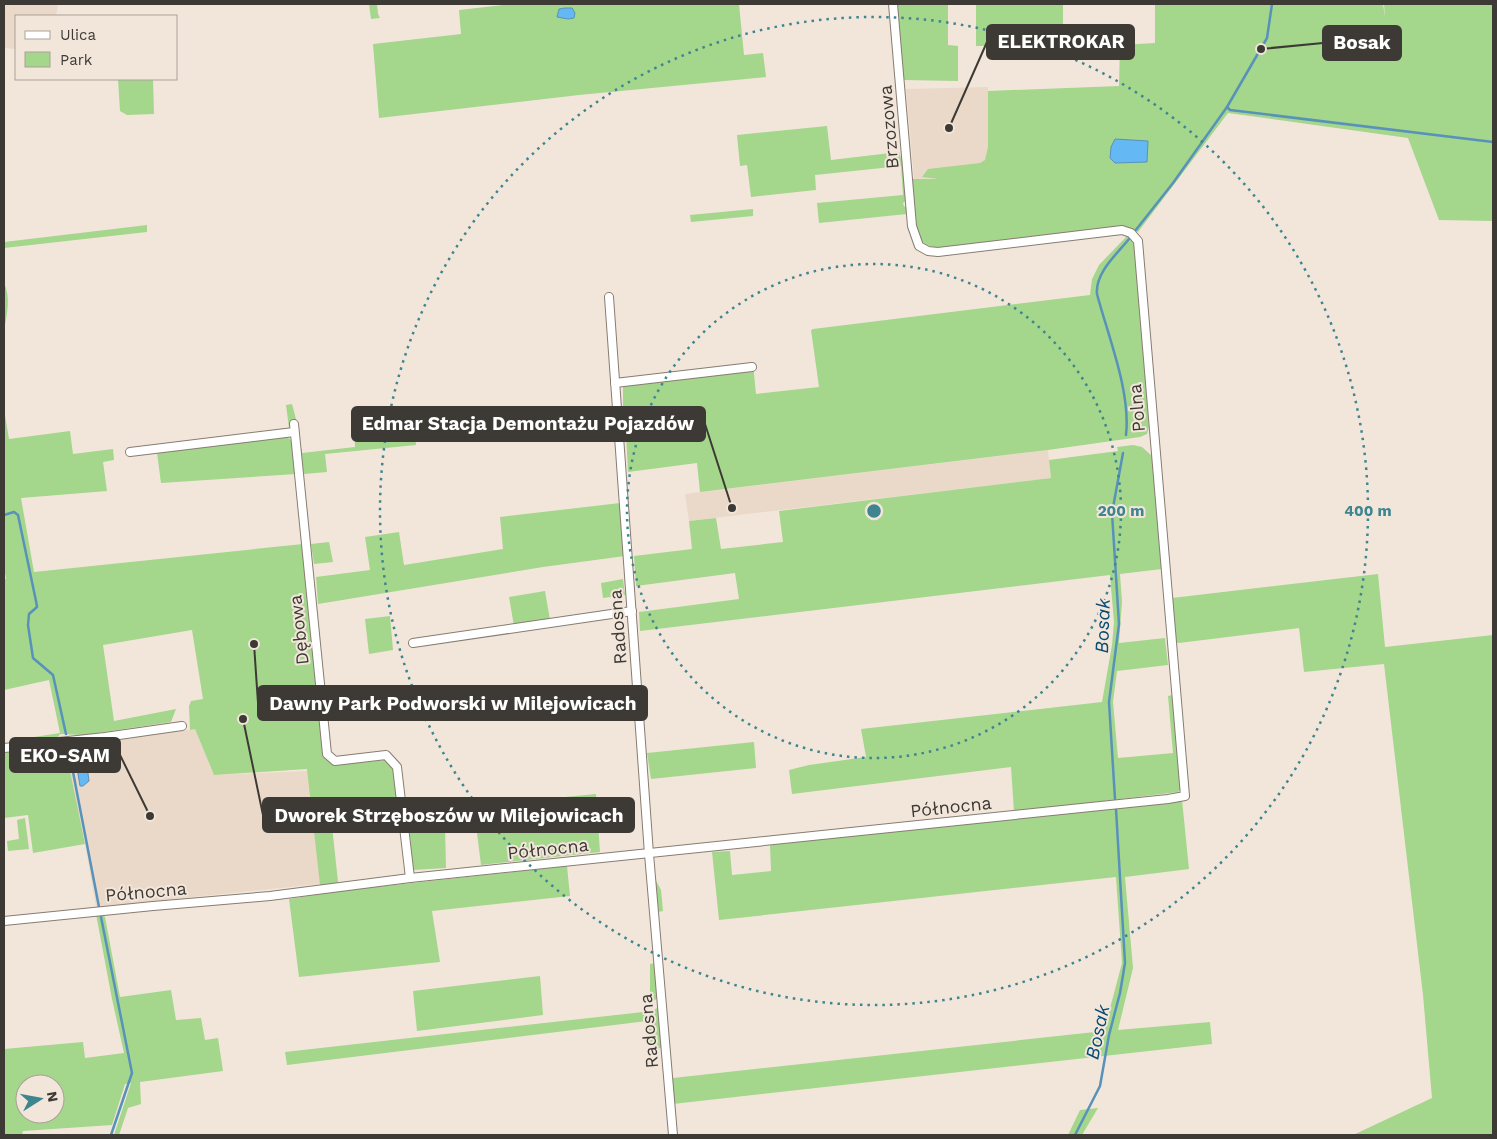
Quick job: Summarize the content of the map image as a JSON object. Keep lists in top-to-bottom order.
{
  "streets": {
    "street": [
      "Brzozowa",
      "Polna",
      "Radosna",
      "Dębowa",
      "Północna"
    ]
  },
  "crossings": [
    ["Brzozowa", "Polna"],
    ["Polna", "Północna"],
    ["Radosna", "Północna"],
    ["Dębowa", "Północna"]
  ],
  "water": ["Bosak"],
  "places": [
    "Bosak",
    "ELEKTROKAR",
    "Edmar Stacja Demontażu Pojazdów",
    "Dawny Park Podworski w Milejowicach",
    "Dworek Strzęboszów w Milejowicach",
    "EKO-SAM"
  ],
  "legend": ["Ulica", "Park"],
  "north": "right",
  "rings": ["200 m", "400 m"]
}
